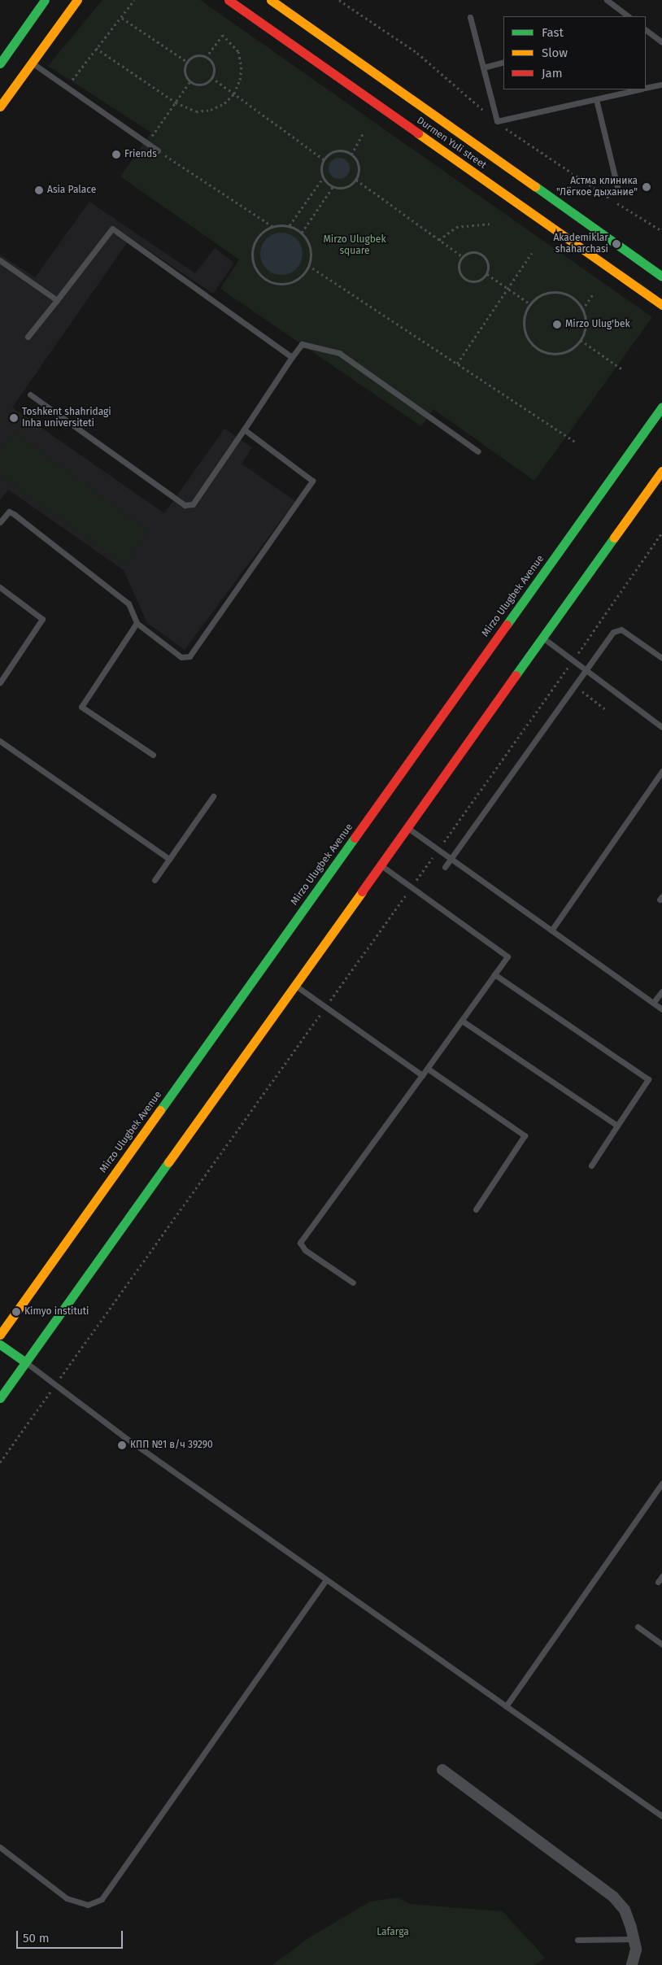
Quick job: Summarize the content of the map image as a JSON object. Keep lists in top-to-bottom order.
{
  "streets": {
    "main road": ["Durmen Yuli street", "Mirzo Ulugbek Avenue"]
  },
  "parks": ["Mirzo Ulugbek square", "Lafarga"],
  "places": [
    "Friends",
    "Астма клиника \"Лёгкое дыхание\"",
    "Asia Palace",
    "Akademiklar shaharchasi",
    "Mirzo Ulug'bek",
    "Toshkent shahridagi Inha universiteti",
    "Kimyo instituti",
    "КПП №1 в/ч 39290"
  ],
  "legend": ["Fast", "Slow", "Jam"],
  "scale_bar": "50 m"
}
